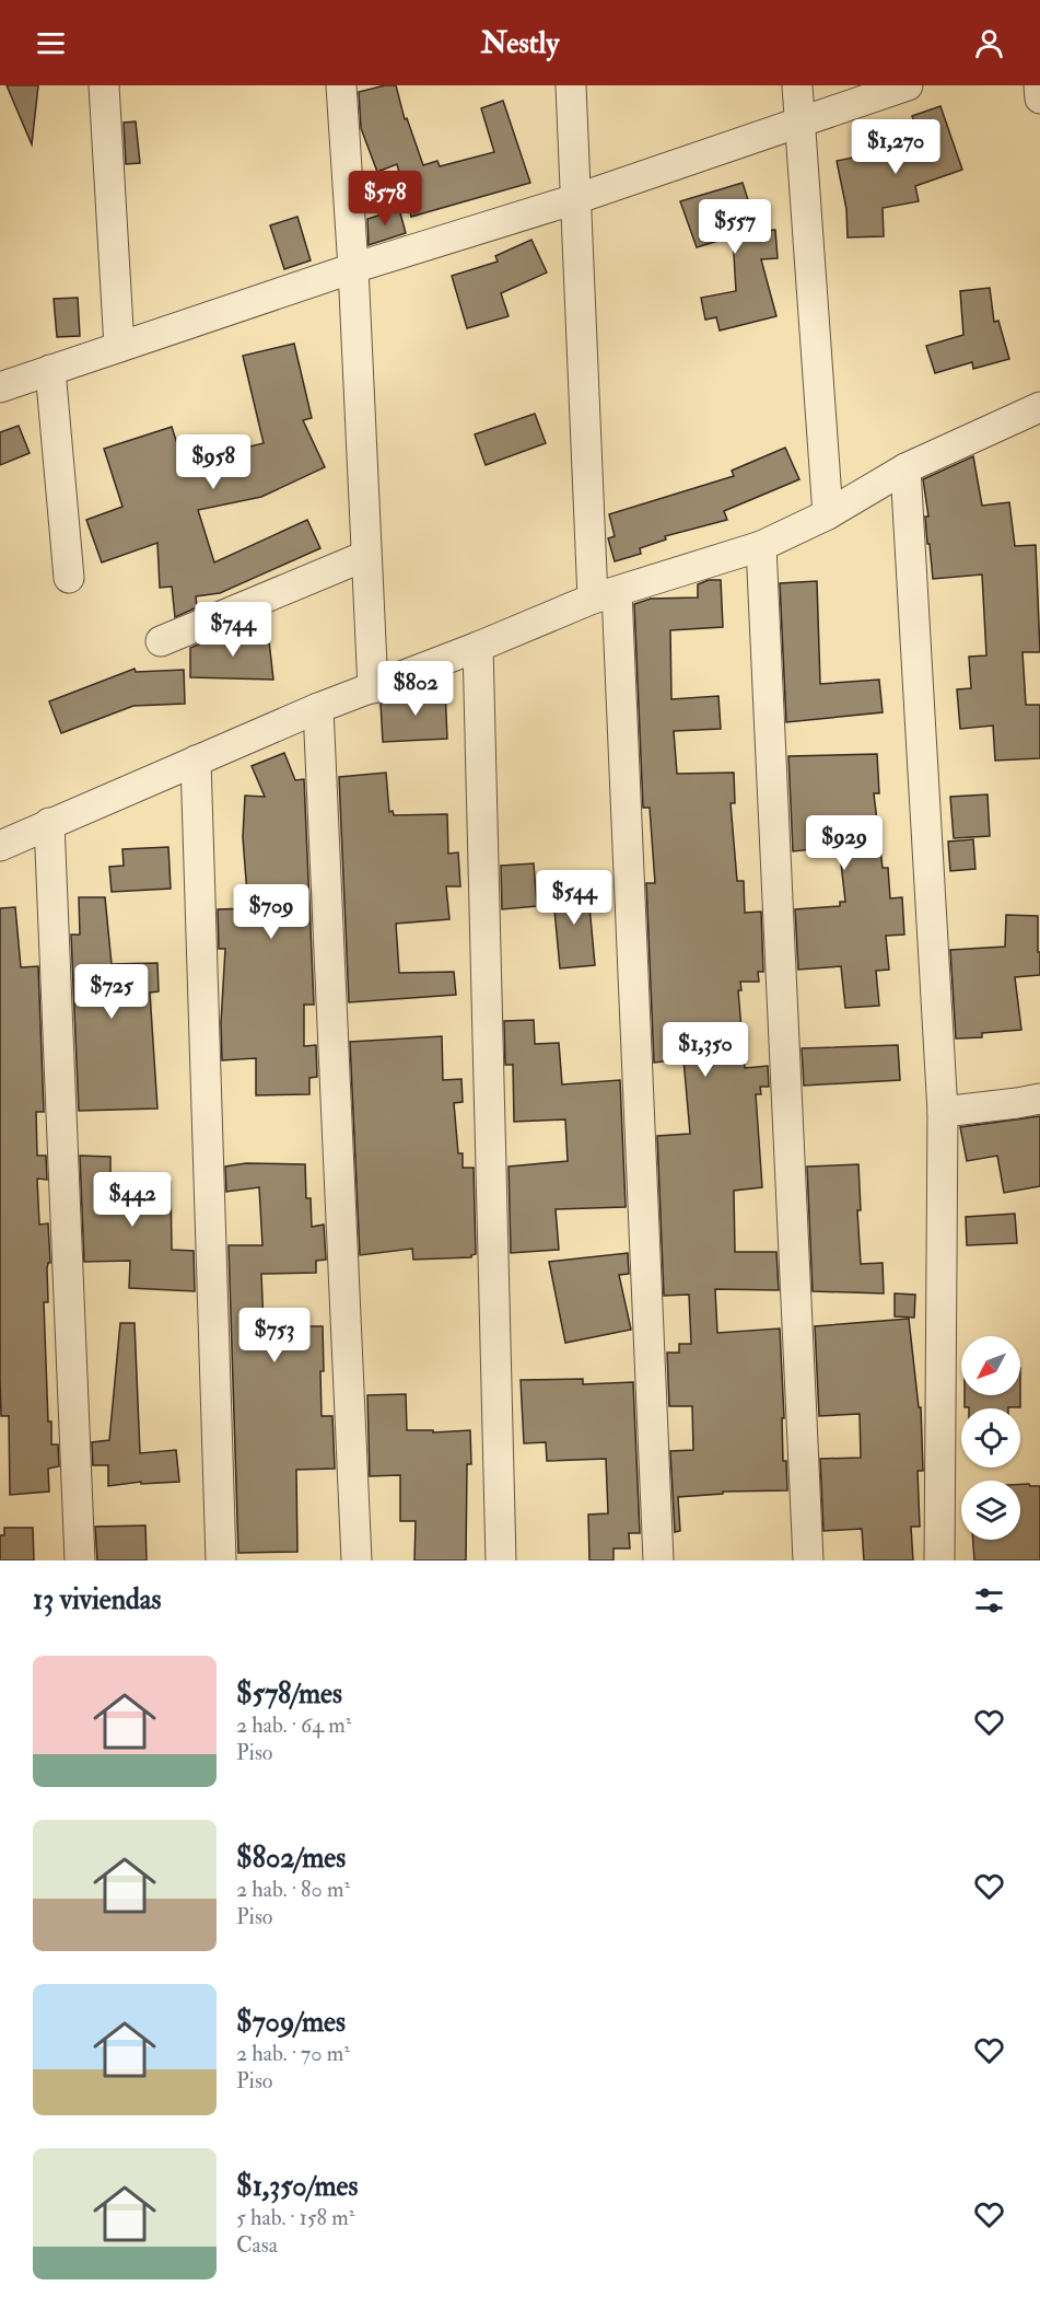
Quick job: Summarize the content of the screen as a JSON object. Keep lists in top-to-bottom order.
{
  "north": "bottom left",
  "page": {
    "header": "Nestly",
    "price": [
      "$1,270",
      "$578",
      "$557",
      "$958",
      "$744",
      "$802",
      "$929",
      "$544",
      "$709",
      "$725",
      "$1,350",
      "$442",
      "$753"
    ],
    "heading": "13 viviendas",
    "list": [
      {
        "name": "$578/mes",
        "note": "2 hab. · 64 m² · Piso"
      },
      {
        "name": "$802/mes",
        "note": "2 hab. · 80 m² · Piso"
      },
      {
        "name": "$709/mes",
        "note": "2 hab. · 70 m² · Piso"
      },
      {
        "name": "$1,350/mes",
        "note": "5 hab. · 158 m² · Casa"
      }
    ]
  }
}
